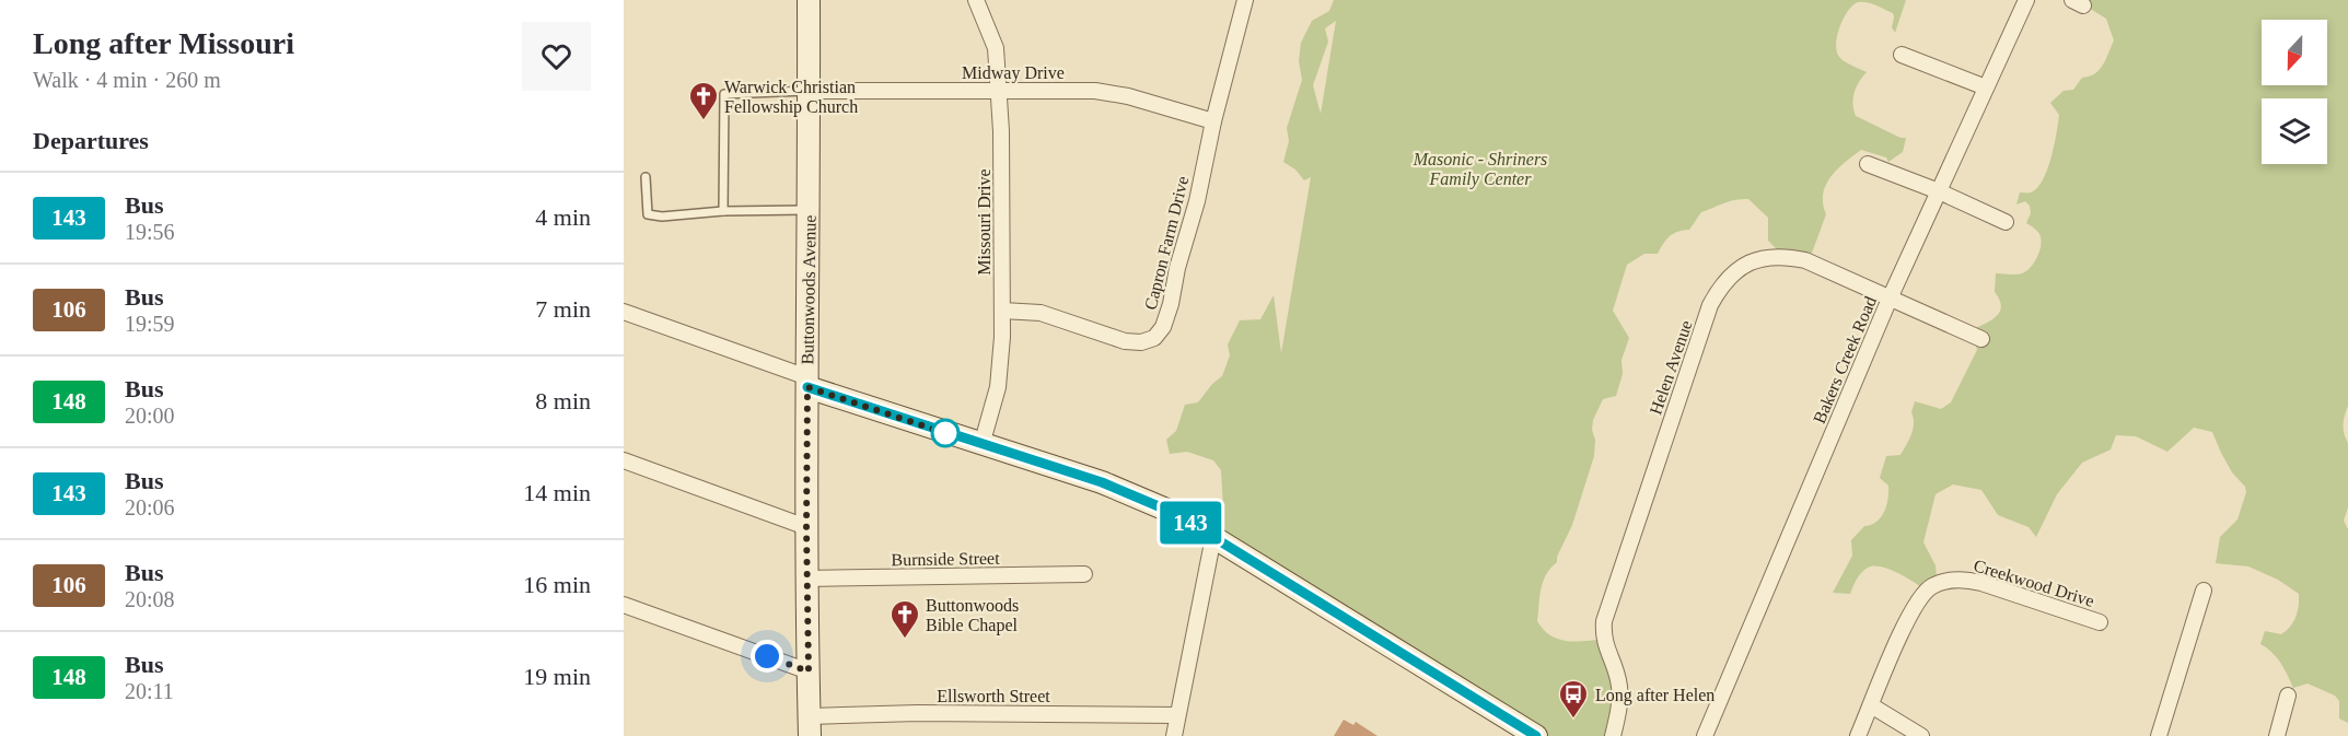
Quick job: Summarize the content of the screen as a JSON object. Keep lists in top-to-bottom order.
{
  "streets": {
    "street": [
      "Midway Drive",
      "Missouri Drive",
      "Capron Farm Drive",
      "Buttonwoods Avenue",
      "Bakers Creek Road",
      "Helen Avenue",
      "Burnside Street",
      "Creekwood Drive",
      "Ellsworth Street"
    ]
  },
  "crossings": [
    ["Midway Drive", "Missouri Drive"],
    ["Midway Drive", "Capron Farm Drive"],
    ["Midway Drive", "Buttonwoods Avenue"],
    ["Missouri Drive", "Capron Farm Drive"],
    ["Buttonwoods Avenue", "Burnside Street"],
    ["Buttonwoods Avenue", "Ellsworth Street"],
    ["Bakers Creek Road", "Helen Avenue"]
  ],
  "parks": ["Masonic - Shriners Family Center"],
  "places": {
    "church": ["Warwick Christian Fellowship Church", "Buttonwoods Bible Chapel"],
    "bus stop": ["Long after Helen"]
  },
  "lines": ["bus line 143"],
  "north": "bottom",
  "page": {
    "heading": [
      ["Long after Missouri", "Walk · 4 min · 260 m"],
      "Departures"
    ],
    "on_map": "143",
    "list": [
      {
        "mark": "143",
        "name": "Bus",
        "note": "19:56",
        "value": "4 min"
      },
      {
        "mark": "106",
        "name": "Bus",
        "note": "19:59",
        "value": "7 min"
      },
      {
        "mark": "148",
        "name": "Bus",
        "note": "20:00",
        "value": "8 min"
      },
      {
        "mark": "143",
        "name": "Bus",
        "note": "20:06",
        "value": "14 min"
      },
      {
        "mark": "106",
        "name": "Bus",
        "note": "20:08",
        "value": "16 min"
      },
      {
        "mark": "148",
        "name": "Bus",
        "note": "20:11",
        "value": "19 min"
      }
    ]
  }
}
